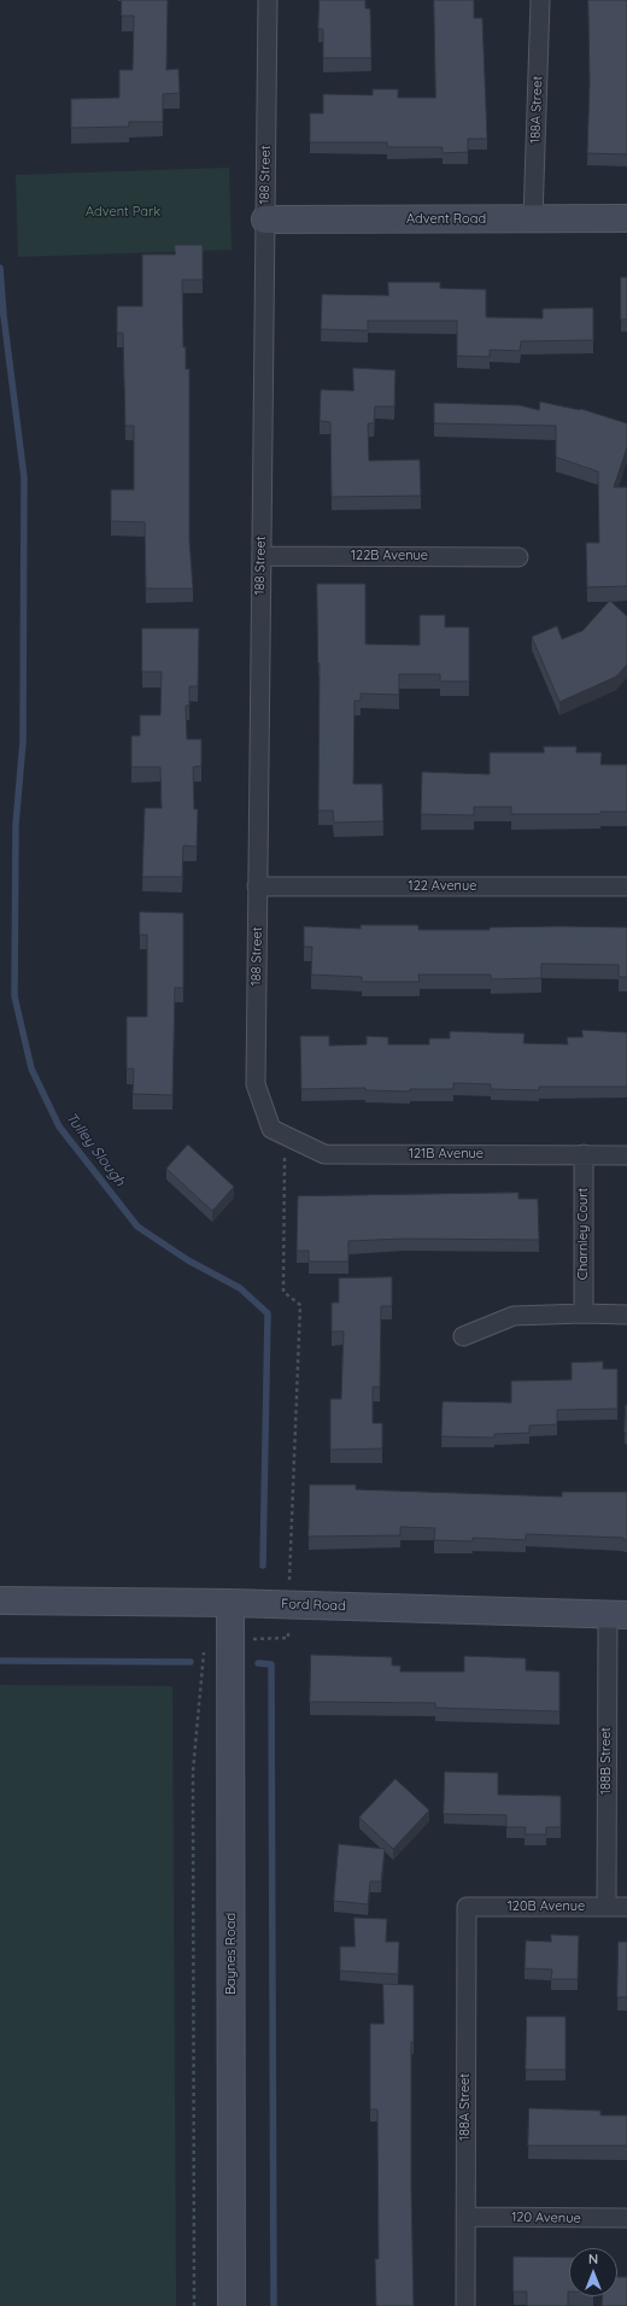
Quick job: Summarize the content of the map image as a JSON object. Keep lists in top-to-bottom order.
{
  "streets": {
    "street": [
      "188A Street",
      "188 Street",
      "Advent Road",
      "122B Avenue",
      "122 Avenue",
      "121B Avenue",
      "Charnley Court",
      "Ford Road",
      "188B Street",
      "120B Avenue",
      "Baynes Road",
      "120 Avenue"
    ]
  },
  "crossings": [
    ["188A Street", "Advent Road"],
    ["188A Street", "120B Avenue"],
    ["188A Street", "120 Avenue"],
    ["188 Street", "Advent Road"],
    ["188 Street", "122B Avenue"],
    ["188 Street", "122 Avenue"],
    ["188 Street", "121B Avenue"],
    ["121B Avenue", "Charnley Court"],
    ["Ford Road", "188B Street"],
    ["Ford Road", "Baynes Road"],
    ["188B Street", "120B Avenue"]
  ],
  "water": ["Tulley Slough"],
  "parks": ["Advent Park"],
  "north": "top"
}
